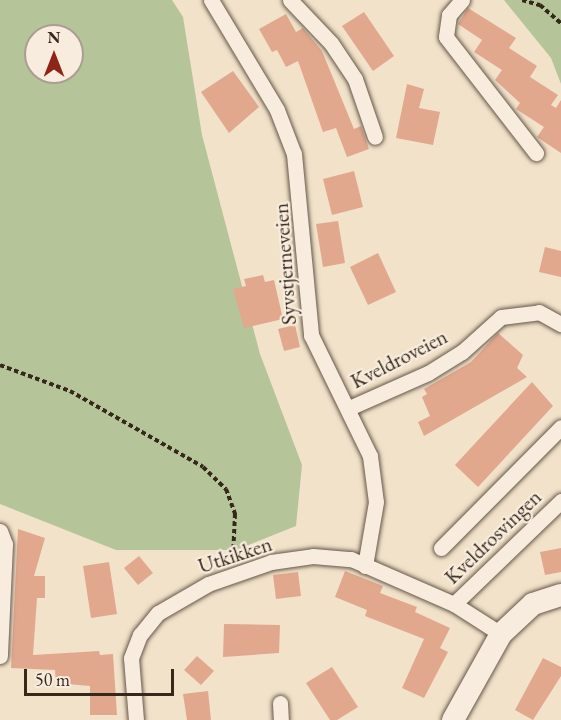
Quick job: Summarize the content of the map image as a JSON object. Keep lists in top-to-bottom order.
{
  "streets": {
    "street": [
      "Syvstjerneveien",
      "Kveldroveien",
      "Kveldrosvingen",
      "Utkikken"
    ]
  },
  "crossings": [
    ["Syvstjerneveien", "Kveldroveien"],
    ["Syvstjerneveien", "Utkikken"],
    ["Kveldrosvingen", "Utkikken"]
  ],
  "scale_bar": "50 m",
  "north": "top"
}
